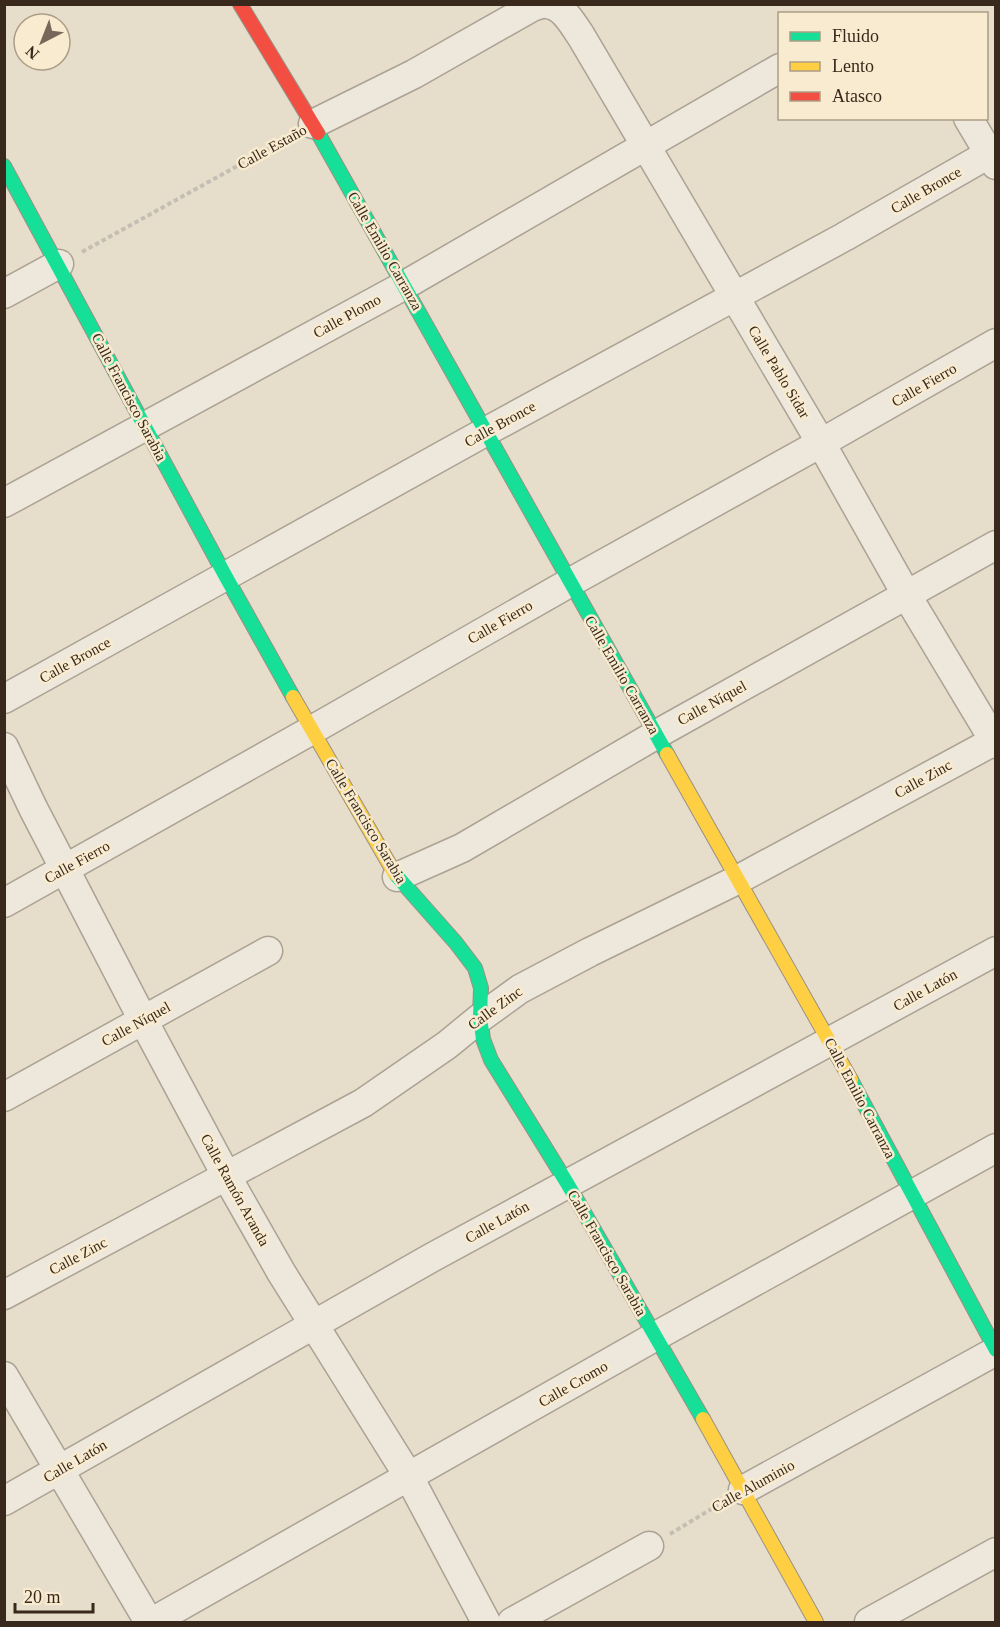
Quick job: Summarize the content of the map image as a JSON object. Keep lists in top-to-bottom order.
{
  "streets": {
    "street": [
      "Calle Estaño",
      "Calle Bronce",
      "Calle Emilio Carranza",
      "Calle Plomo",
      "Calle Pablo Sidar",
      "Calle Fierro",
      "Calle Francisco Sarabia",
      "Calle Níquel",
      "Calle Zinc",
      "Calle Latón",
      "Calle Ramón Aranda",
      "Calle Cromo",
      "Calle Aluminio"
    ]
  },
  "crossings": [
    ["Calle Estaño", "Calle Emilio Carranza"],
    ["Calle Estaño", "Calle Francisco Sarabia"],
    ["Calle Bronce", "Calle Emilio Carranza"],
    ["Calle Bronce", "Calle Pablo Sidar"],
    ["Calle Bronce", "Calle Francisco Sarabia"],
    ["Calle Emilio Carranza", "Calle Plomo"],
    ["Calle Emilio Carranza", "Calle Fierro"],
    ["Calle Emilio Carranza", "Calle Níquel"],
    ["Calle Emilio Carranza", "Calle Zinc"],
    ["Calle Emilio Carranza", "Calle Latón"],
    ["Calle Emilio Carranza", "Calle Cromo"],
    ["Calle Emilio Carranza", "Calle Aluminio"],
    ["Calle Plomo", "Calle Pablo Sidar"],
    ["Calle Plomo", "Calle Francisco Sarabia"],
    ["Calle Pablo Sidar", "Calle Fierro"],
    ["Calle Pablo Sidar", "Calle Níquel"],
    ["Calle Pablo Sidar", "Calle Zinc"],
    ["Calle Fierro", "Calle Francisco Sarabia"],
    ["Calle Fierro", "Calle Ramón Aranda"],
    ["Calle Francisco Sarabia", "Calle Níquel"],
    ["Calle Francisco Sarabia", "Calle Zinc"],
    ["Calle Francisco Sarabia", "Calle Latón"],
    ["Calle Francisco Sarabia", "Calle Cromo"],
    ["Calle Francisco Sarabia", "Calle Aluminio"],
    ["Calle Níquel", "Calle Ramón Aranda"],
    ["Calle Zinc", "Calle Ramón Aranda"],
    ["Calle Latón", "Calle Ramón Aranda"],
    ["Calle Ramón Aranda", "Calle Cromo"]
  ],
  "legend": ["Fluido", "Lento", "Atasco"],
  "scale_bar": "20 m",
  "north": "bottom left"
}
